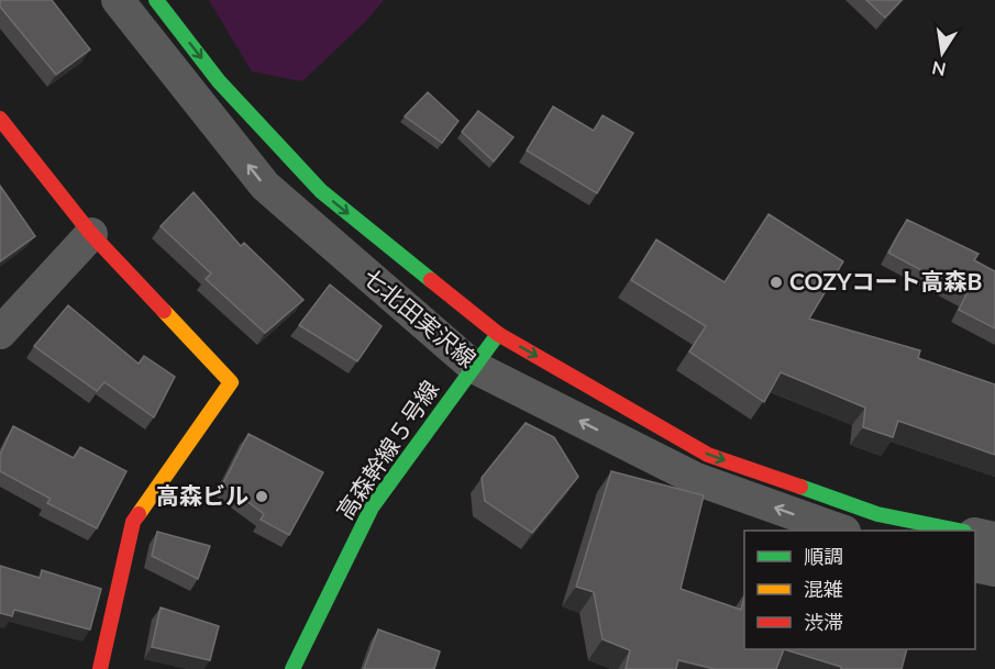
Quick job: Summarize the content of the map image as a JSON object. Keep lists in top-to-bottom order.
{
  "streets": {
    "street": ["七北田実沢線", "高森幹線５号線"]
  },
  "crossings": [
    ["七北田実沢線", "高森幹線５号線"]
  ],
  "places": ["COZYコート高森B", "高森ビル"],
  "legend": ["順調", "混雑", "渋滞"],
  "north": "bottom"
}
